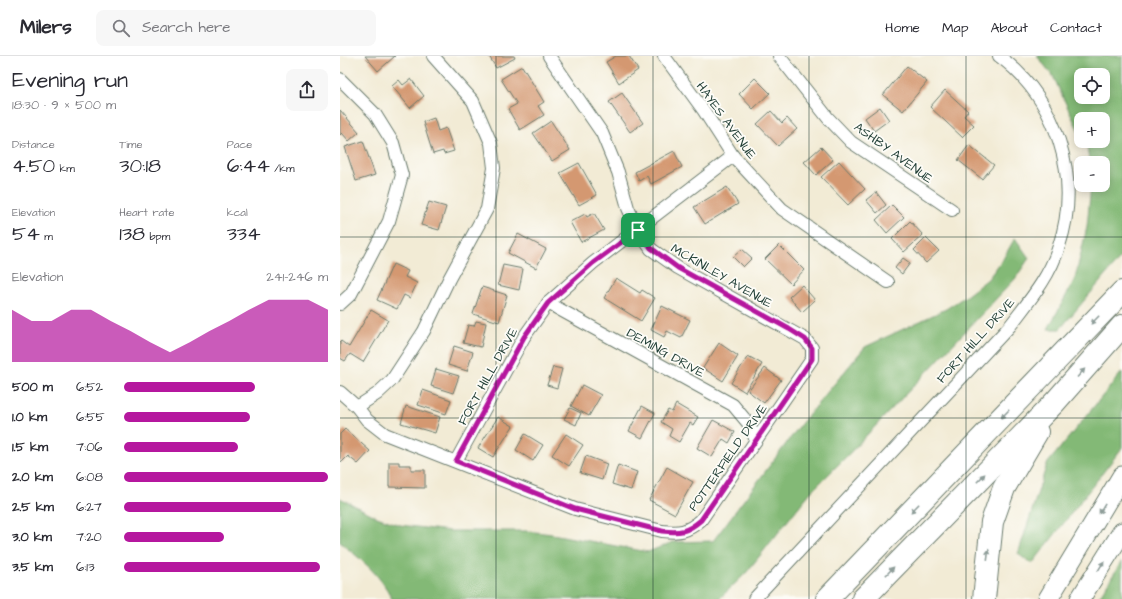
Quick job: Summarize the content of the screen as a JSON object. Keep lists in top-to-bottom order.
{
  "streets": {
    "street": [
      "HAYES AVENUE",
      "ASHBY AVENUE",
      "MCKINLEY AVENUE",
      "FORT HILL DRIVE",
      "DEMING DRIVE",
      "POTTERFIELD DRIVE"
    ]
  },
  "crossings": [
    ["HAYES AVENUE", "FORT HILL DRIVE"],
    ["MCKINLEY AVENUE", "FORT HILL DRIVE"],
    ["MCKINLEY AVENUE", "POTTERFIELD DRIVE"],
    ["FORT HILL DRIVE", "DEMING DRIVE"],
    ["FORT HILL DRIVE", "POTTERFIELD DRIVE"],
    ["DEMING DRIVE", "POTTERFIELD DRIVE"]
  ],
  "page": {
    "header": "Milers",
    "search": "Search here",
    "nav": [
      "Home",
      "Map",
      "About",
      "Contact"
    ],
    "heading": ["Evening run", "18:30 · 9 × 500 m"],
    "map_buttons": ["+", "−"],
    "stats": [
      ["Distance", "4.50 km"],
      ["Time", "30:18"],
      ["Pace", "6:44 /km"],
      ["Elevation", "54 m"],
      ["Heart rate", "138 bpm"],
      ["kcal", "334"]
    ],
    "chart": ["Elevation", "241–246 m"],
    "list": [
      {
        "name": "500 m",
        "note": "6:52"
      },
      {
        "name": "1.0 km",
        "note": "6:55"
      },
      {
        "name": "1.5 km",
        "note": "7:06"
      },
      {
        "name": "2.0 km",
        "note": "6:08"
      },
      {
        "name": "2.5 km",
        "note": "6:27"
      },
      {
        "name": "3.0 km",
        "note": "7:20"
      },
      {
        "name": "3.5 km",
        "note": "6:13"
      }
    ]
  }
}
